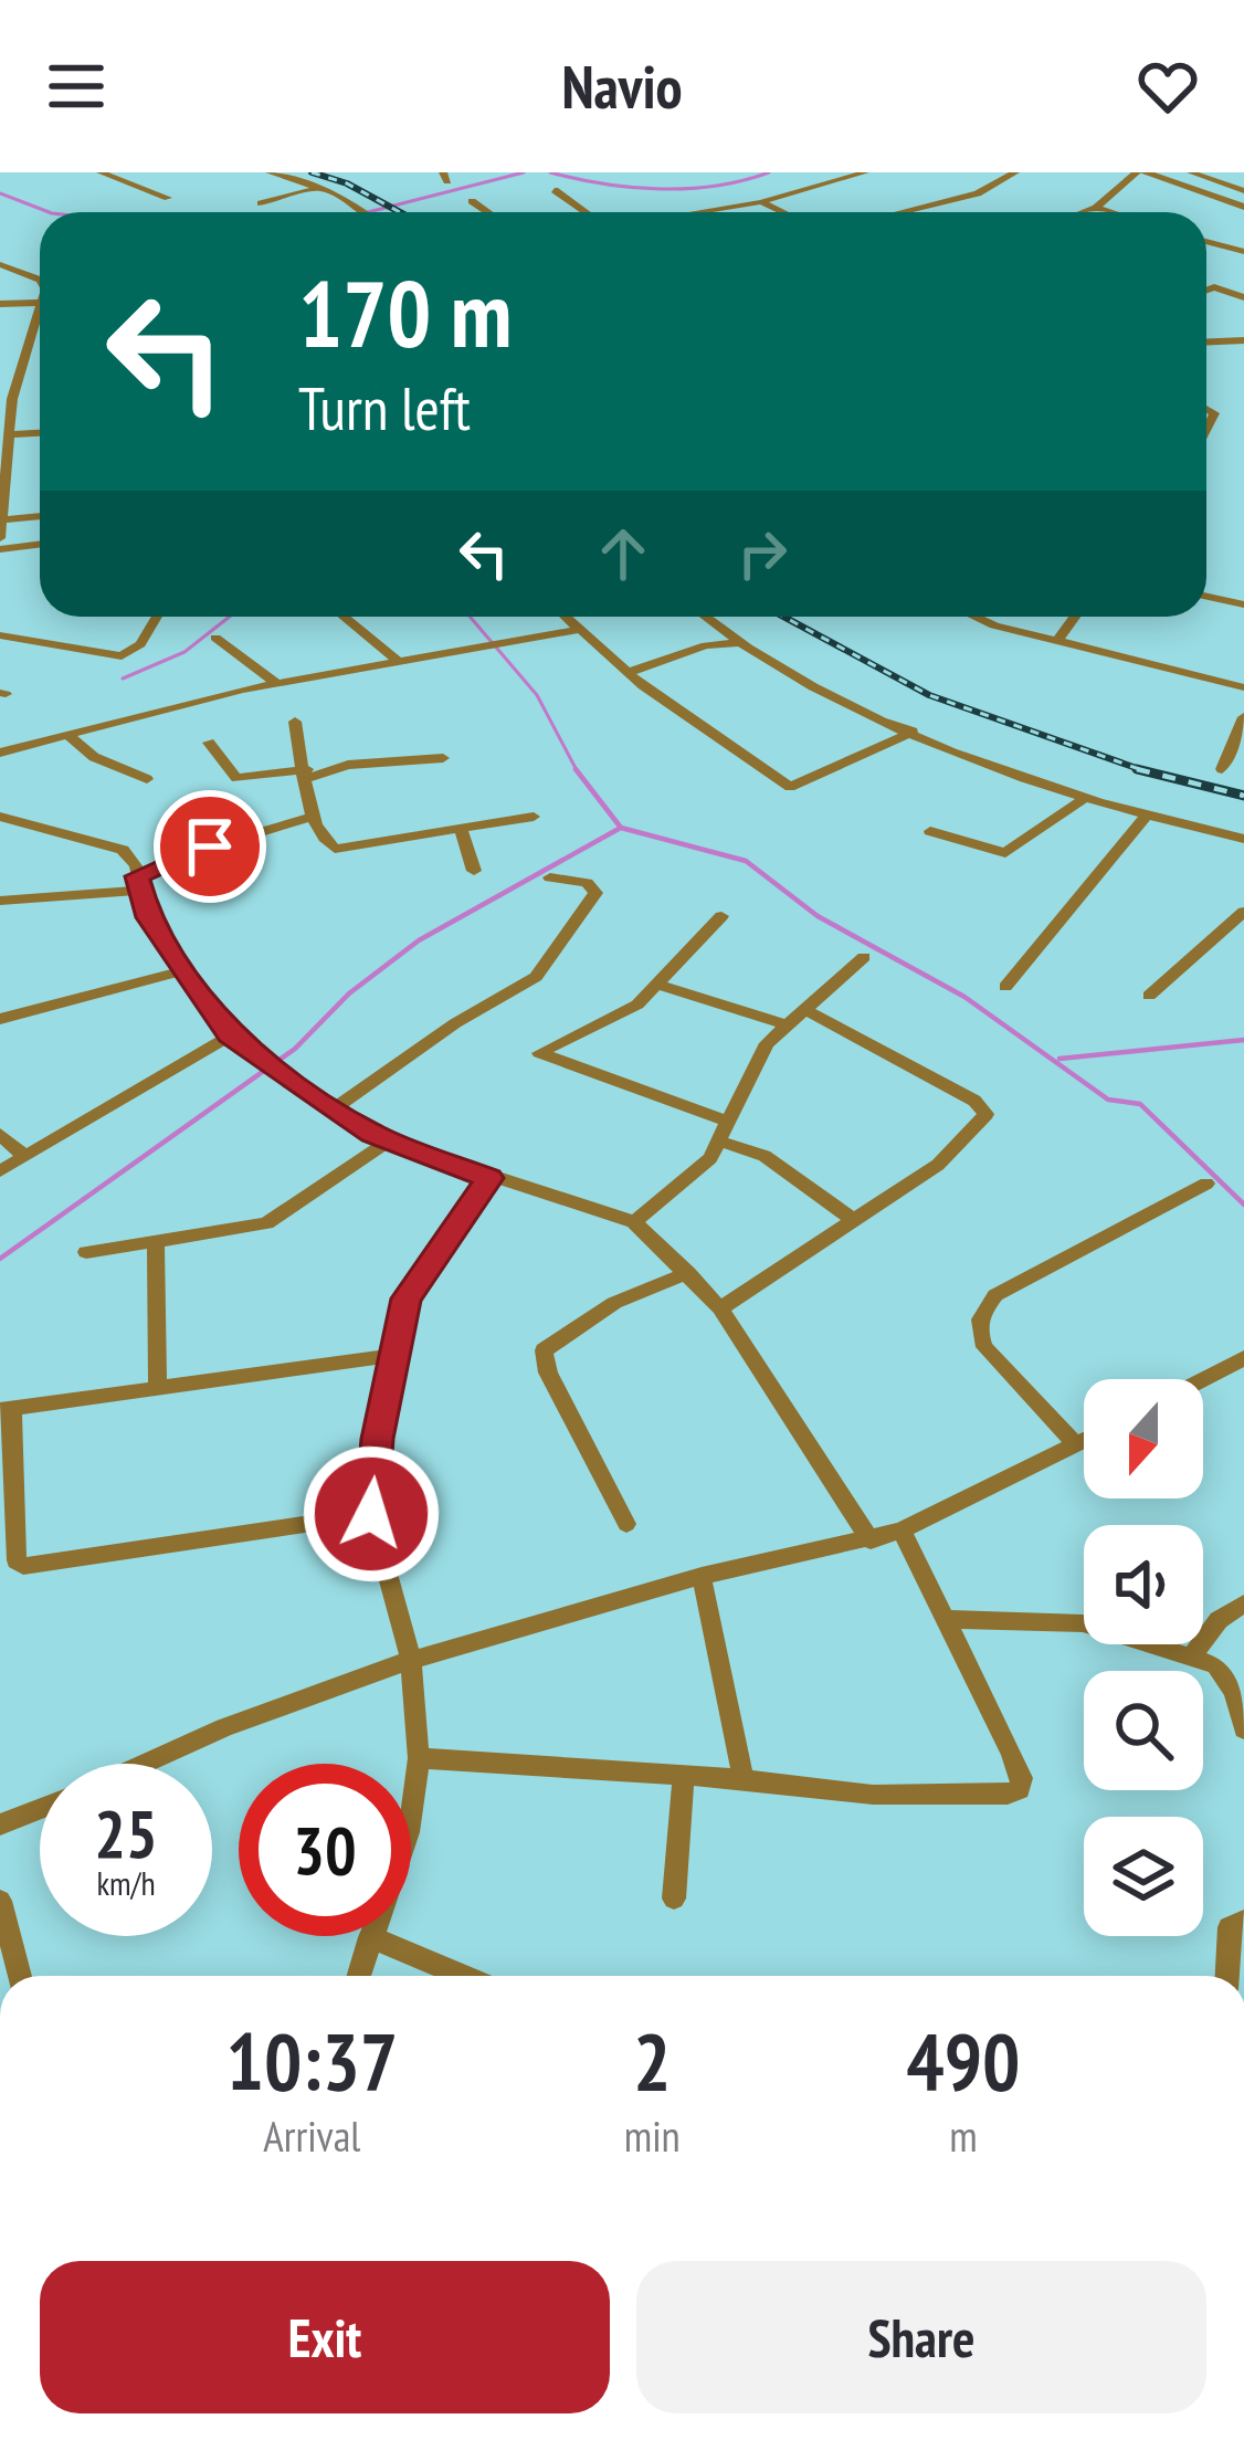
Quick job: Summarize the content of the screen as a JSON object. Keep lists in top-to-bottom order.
{
  "north": "bottom",
  "page": {
    "header": "Navio",
    "turn": ["170 m", "Turn left"],
    "speed": "25 km/h",
    "limit": "30",
    "eta": [
      "10:37",
      "Arrival",
      "2",
      "min",
      "490",
      "m"
    ],
    "buttons": ["Exit", "Share"]
  }
}
